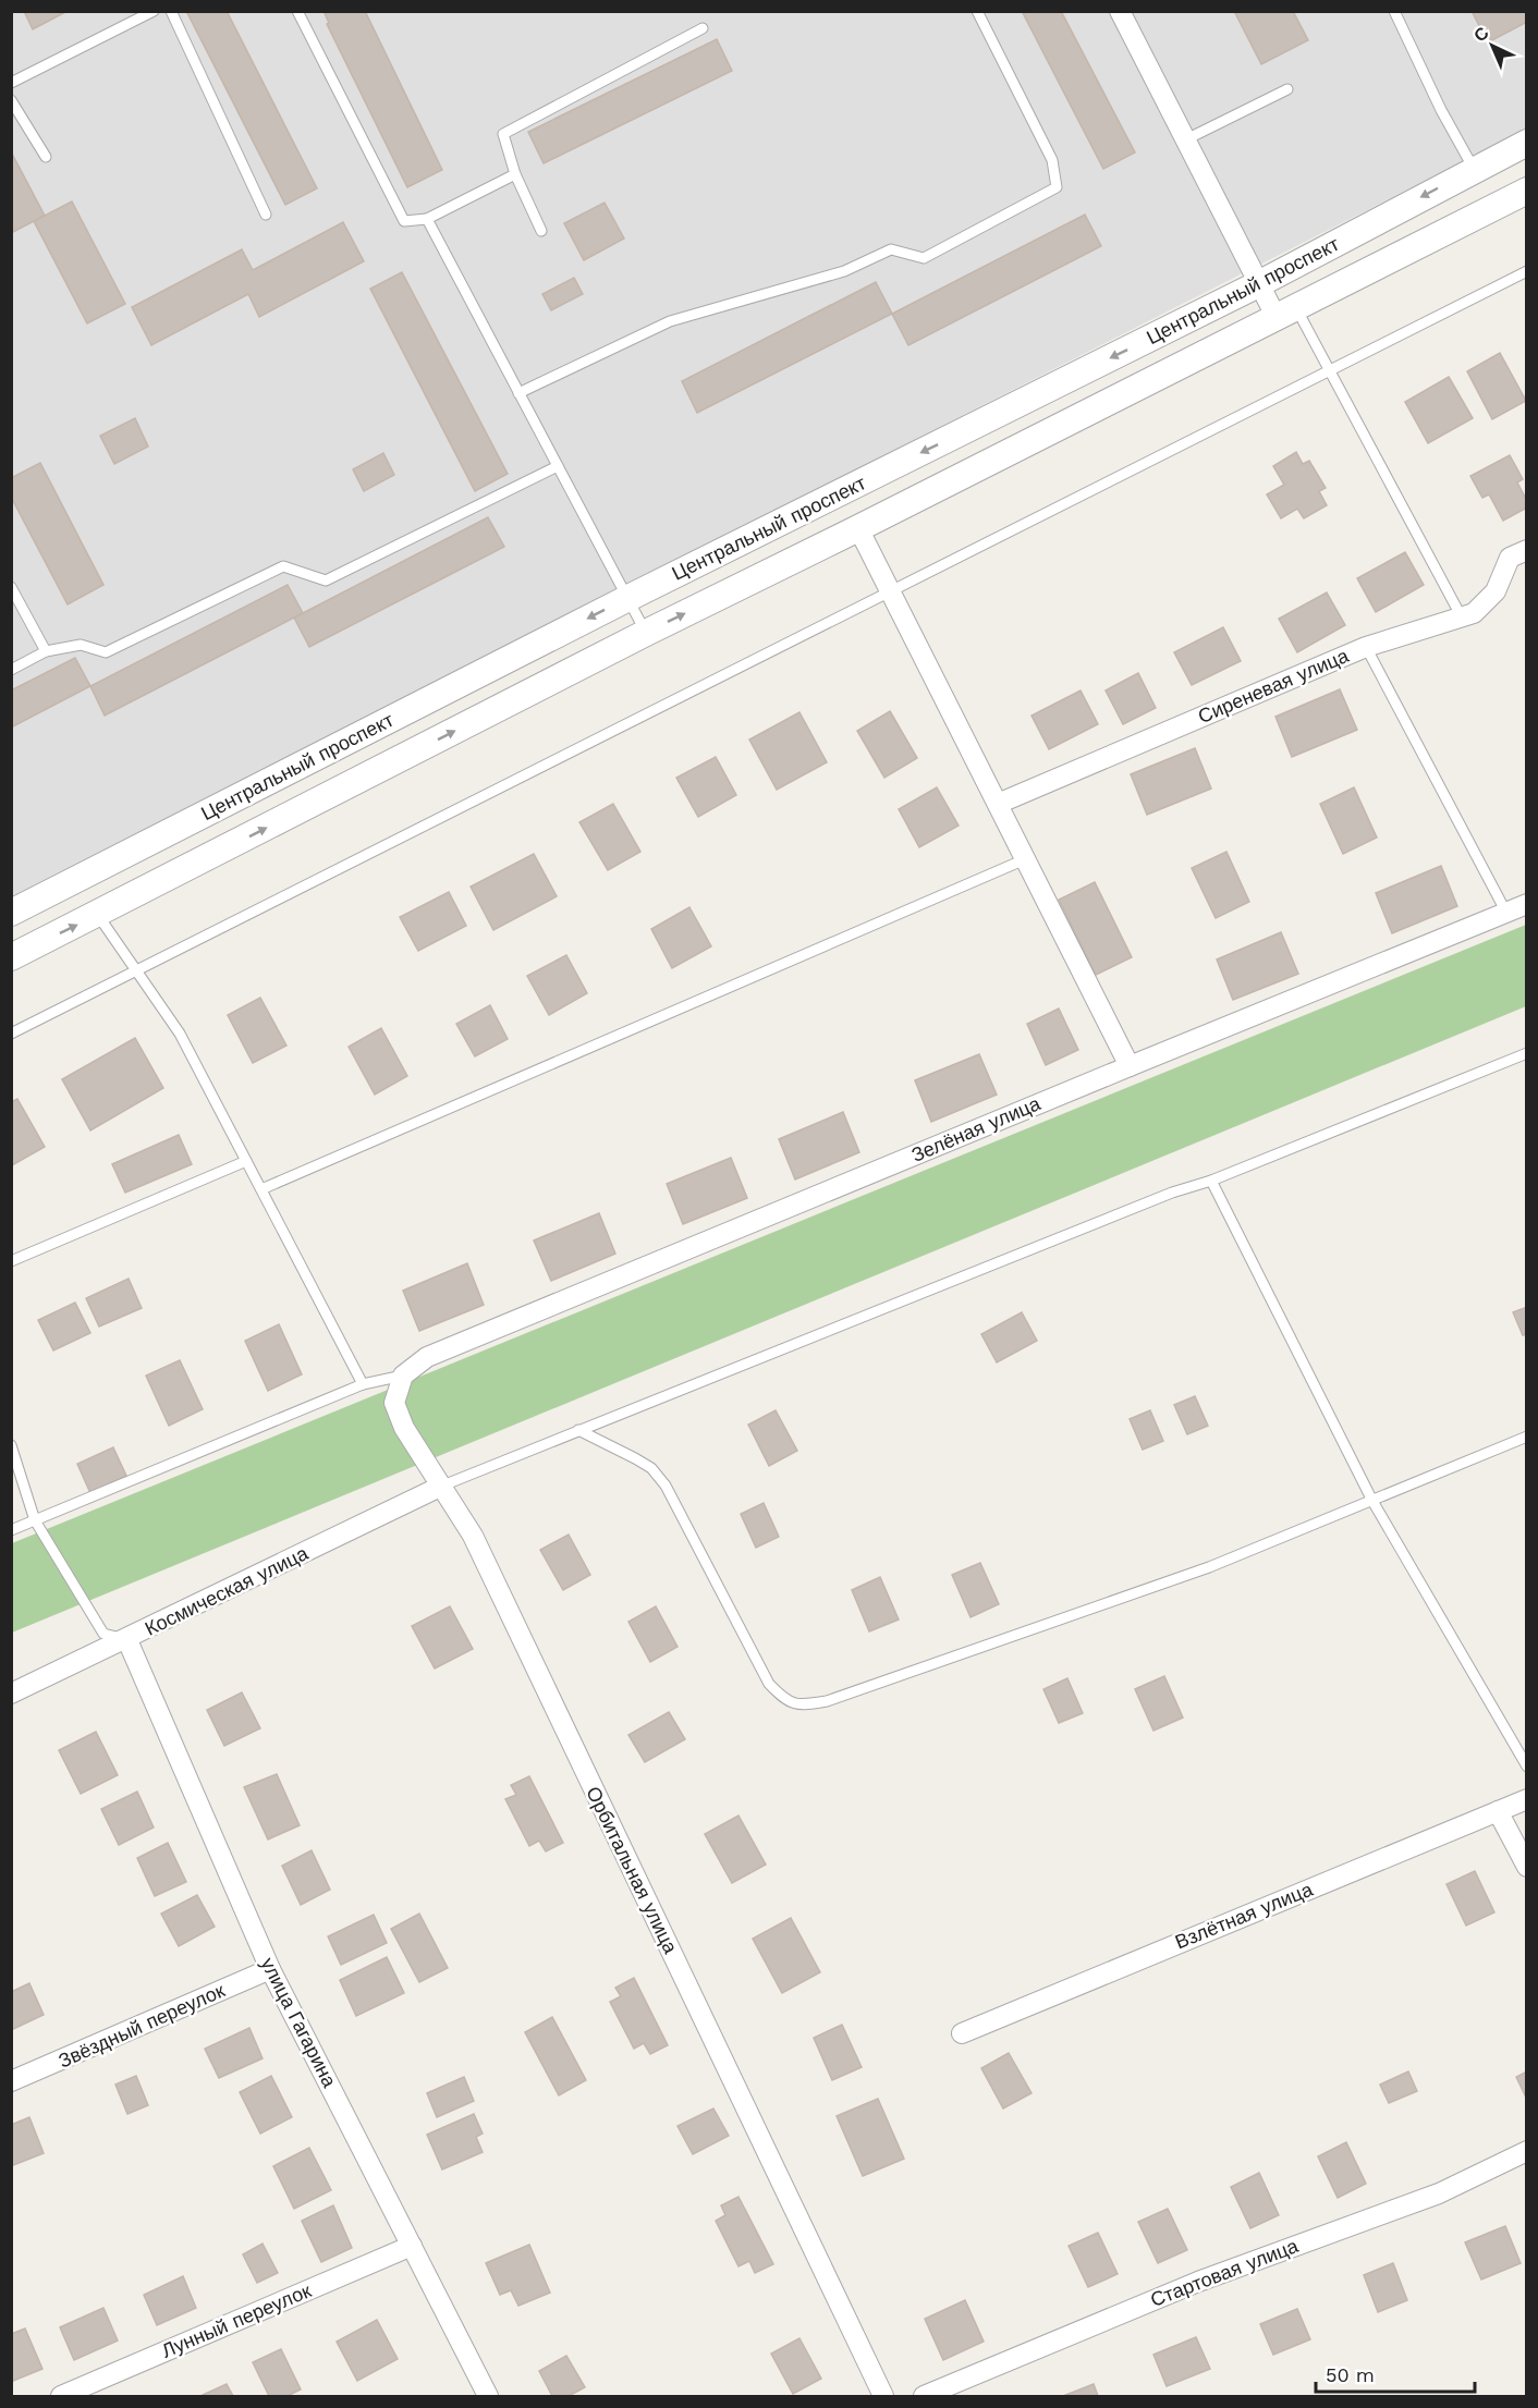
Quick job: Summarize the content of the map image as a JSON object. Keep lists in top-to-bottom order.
{
  "streets": {
    "street": [
      "Центральный проспект",
      "Сиреневая улица",
      "Зелёная улица",
      "Космическая улица",
      "Орбитальная улица",
      "Взлётная улица",
      "улица Гагарина",
      "Звёздный переулок",
      "Стартовая улица",
      "Лунный переулок"
    ]
  },
  "crossings": [
    ["Зелёная улица", "Орбитальная улица"],
    ["Космическая улица", "Орбитальная улица"],
    ["Космическая улица", "улица Гагарина"],
    ["улица Гагарина", "Звёздный переулок"],
    ["улица Гагарина", "Лунный переулок"]
  ],
  "scale_bar": "50 m",
  "north": "top left"
}
